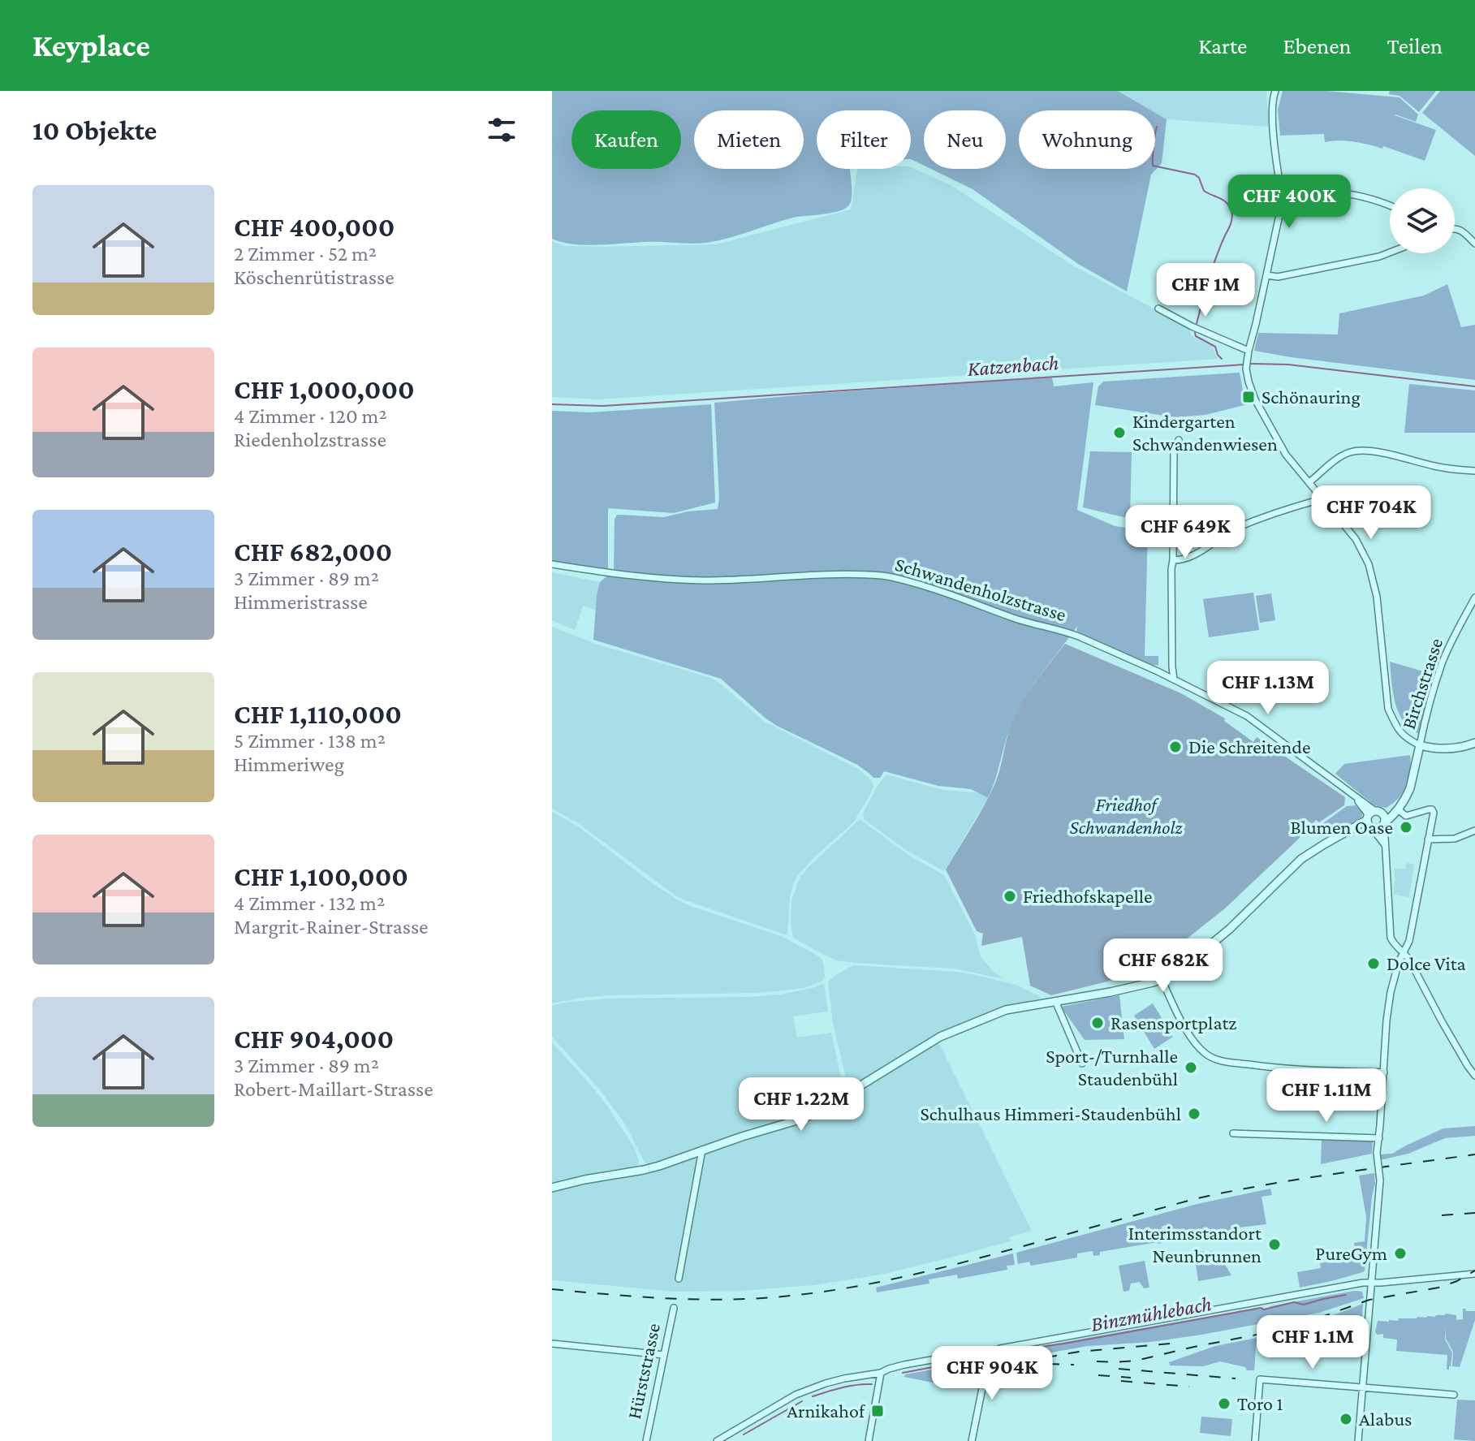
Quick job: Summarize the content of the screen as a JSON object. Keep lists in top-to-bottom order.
{
  "streets": {
    "street": ["Schwandenholzstrasse", "Birchstrasse", "Hürststrasse"]
  },
  "water": ["Katzenbach", "Binzmühlebach"],
  "parks": ["Friedhof Schwandenholz"],
  "places": {
    "transit": ["Schönauring", "Arnikahof"],
    "other": [
      "Kindergarten Schwandenwiesen",
      "Die Schreitende",
      "Blumen Oase",
      "Friedhofskapelle",
      "Dolce Vita",
      "Rasensportplatz",
      "Sport-/Turnhalle Staudenbühl",
      "Schulhaus Himmeri-Staudenbühl",
      "Interimsstandort Neunbrunnen",
      "PureGym",
      "Toro 1",
      "Alabus"
    ]
  },
  "page": {
    "header": "Keyplace",
    "nav": ["Karte", "Ebenen", "Teilen"],
    "heading": "10 Objekte",
    "chip": [
      "Kaufen",
      "Mieten",
      "Filter",
      "Neu",
      "Wohnung"
    ],
    "list": [
      {
        "name": "CHF 400,000",
        "note": "2 Zimmer · 52 m² · Köschenrütistrasse"
      },
      {
        "name": "CHF 1,000,000",
        "note": "4 Zimmer · 120 m² · Riedenholzstrasse"
      },
      {
        "name": "CHF 682,000",
        "note": "3 Zimmer · 89 m² · Himmeristrasse"
      },
      {
        "name": "CHF 1,110,000",
        "note": "5 Zimmer · 138 m² · Himmeriweg"
      },
      {
        "name": "CHF 1,100,000",
        "note": "4 Zimmer · 132 m² · Margrit-Rainer-Strasse"
      },
      {
        "name": "CHF 904,000",
        "note": "3 Zimmer · 89 m² · Robert-Maillart-Strasse"
      }
    ],
    "price": [
      "CHF 400K",
      "CHF 1M",
      "CHF 704K",
      "CHF 649K",
      "CHF 1.13M",
      "CHF 682K",
      "CHF 1.11M",
      "CHF 1.22M",
      "CHF 1.1M",
      "CHF 904K"
    ]
  }
}
